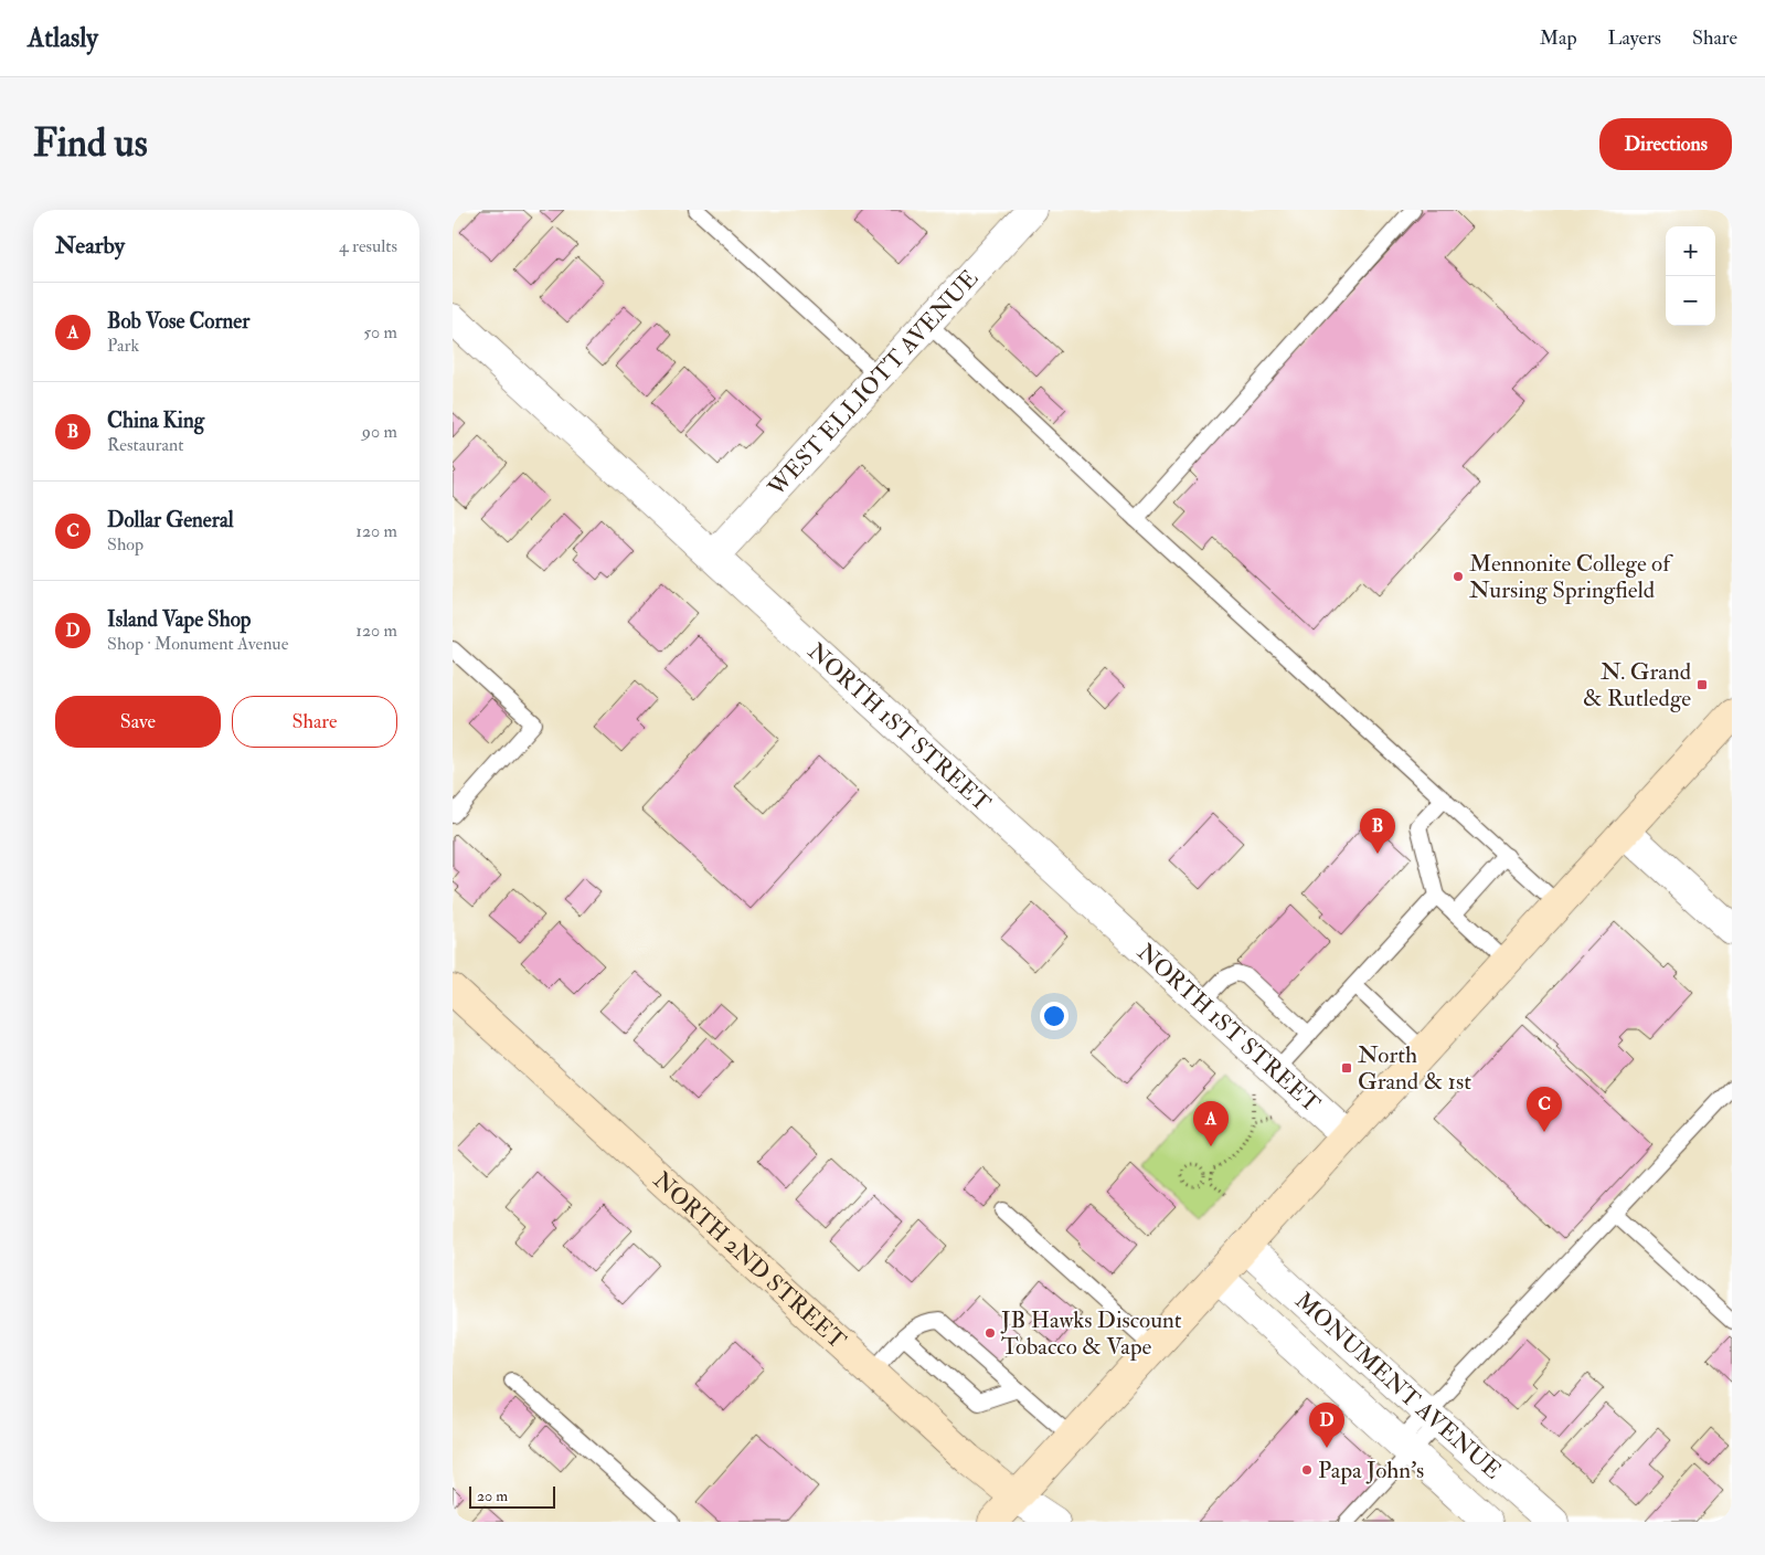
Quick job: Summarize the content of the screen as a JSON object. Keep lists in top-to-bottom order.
{
  "streets": {
    "main road": ["NORTH 2ND STREET"],
    "street": ["WEST ELLIOTT AVENUE", "NORTH 1ST STREET", "MONUMENT AVENUE"]
  },
  "crossings": [
    ["WEST ELLIOTT AVENUE", "NORTH 1ST STREET"]
  ],
  "places": {
    "other": ["Mennonite College of Nursing Springfield", "JB Hawks Discount Tobacco & Vape", "Papa John's"],
    "transit": ["N. Grand & Rutledge", "North Grand & 1st"]
  },
  "scale_bar": "20 m",
  "page": {
    "header": "Atlasly",
    "nav": ["Map", "Layers", "Share"],
    "buttons": [
      "Directions",
      ["Save", "Share"]
    ],
    "title": "Find us",
    "heading": ["Nearby", "4 results"],
    "map_buttons": ["+", "−"],
    "list": [
      {
        "mark": "A",
        "name": "Bob Vose Corner",
        "note": "Park",
        "value": "50 m"
      },
      {
        "mark": "B",
        "name": "China King",
        "note": "Restaurant",
        "value": "90 m"
      },
      {
        "mark": "C",
        "name": "Dollar General",
        "note": "Shop",
        "value": "120 m"
      },
      {
        "mark": "D",
        "name": "Island Vape Shop",
        "note": "Shop · Monument Avenue",
        "value": "120 m"
      }
    ],
    "pins": [
      "B",
      "C",
      "A",
      "D"
    ],
    "scale": "20 m"
  }
}
